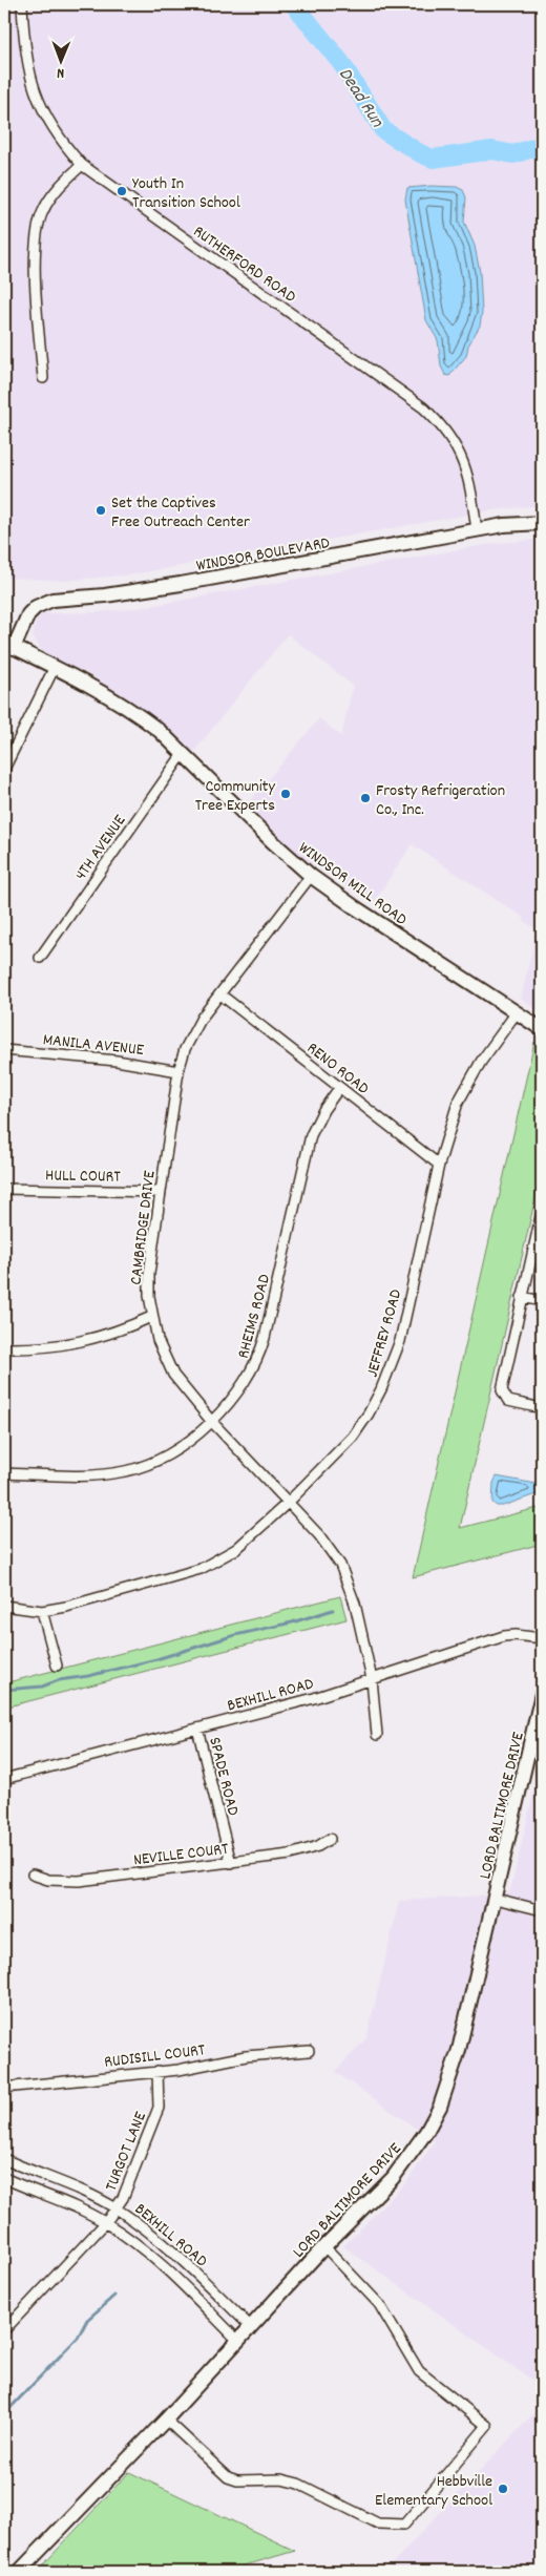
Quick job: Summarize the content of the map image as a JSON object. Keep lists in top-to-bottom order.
{
  "streets": {
    "main road": ["WINDSOR BOULEVARD", "WINDSOR MILL ROAD", "LORD BALTIMORE DRIVE"],
    "street": [
      "RUTHERFORD ROAD",
      "4TH AVENUE",
      "MANILA AVENUE",
      "RENO ROAD",
      "HULL COURT",
      "CAMBRIDGE DRIVE",
      "RHEIMS ROAD",
      "JEFFREY ROAD",
      "BEXHILL ROAD",
      "SPADE ROAD",
      "NEVILLE COURT",
      "RUDISILL COURT",
      "TURGOT LANE"
    ]
  },
  "crossings": [
    ["RUTHERFORD ROAD", "WINDSOR BOULEVARD"],
    ["WINDSOR BOULEVARD", "WINDSOR MILL ROAD"],
    ["4TH AVENUE", "WINDSOR MILL ROAD"],
    ["WINDSOR MILL ROAD", "CAMBRIDGE DRIVE"],
    ["WINDSOR MILL ROAD", "JEFFREY ROAD"],
    ["MANILA AVENUE", "CAMBRIDGE DRIVE"],
    ["RENO ROAD", "CAMBRIDGE DRIVE"],
    ["RENO ROAD", "RHEIMS ROAD"],
    ["RENO ROAD", "JEFFREY ROAD"],
    ["HULL COURT", "CAMBRIDGE DRIVE"],
    ["CAMBRIDGE DRIVE", "RHEIMS ROAD"],
    ["CAMBRIDGE DRIVE", "JEFFREY ROAD"],
    ["CAMBRIDGE DRIVE", "BEXHILL ROAD"],
    ["BEXHILL ROAD", "SPADE ROAD"],
    ["BEXHILL ROAD", "LORD BALTIMORE DRIVE"],
    ["BEXHILL ROAD", "TURGOT LANE"],
    ["SPADE ROAD", "NEVILLE COURT"],
    ["RUDISILL COURT", "TURGOT LANE"]
  ],
  "water": ["Dead Run"],
  "places": [
    "Youth In Transition School",
    "Set the Captives Free Outreach Center",
    "Community Tree Experts",
    "Frosty Refrigeration Co., Inc.",
    "Hebbville Elementary School"
  ],
  "north": "bottom"
}
